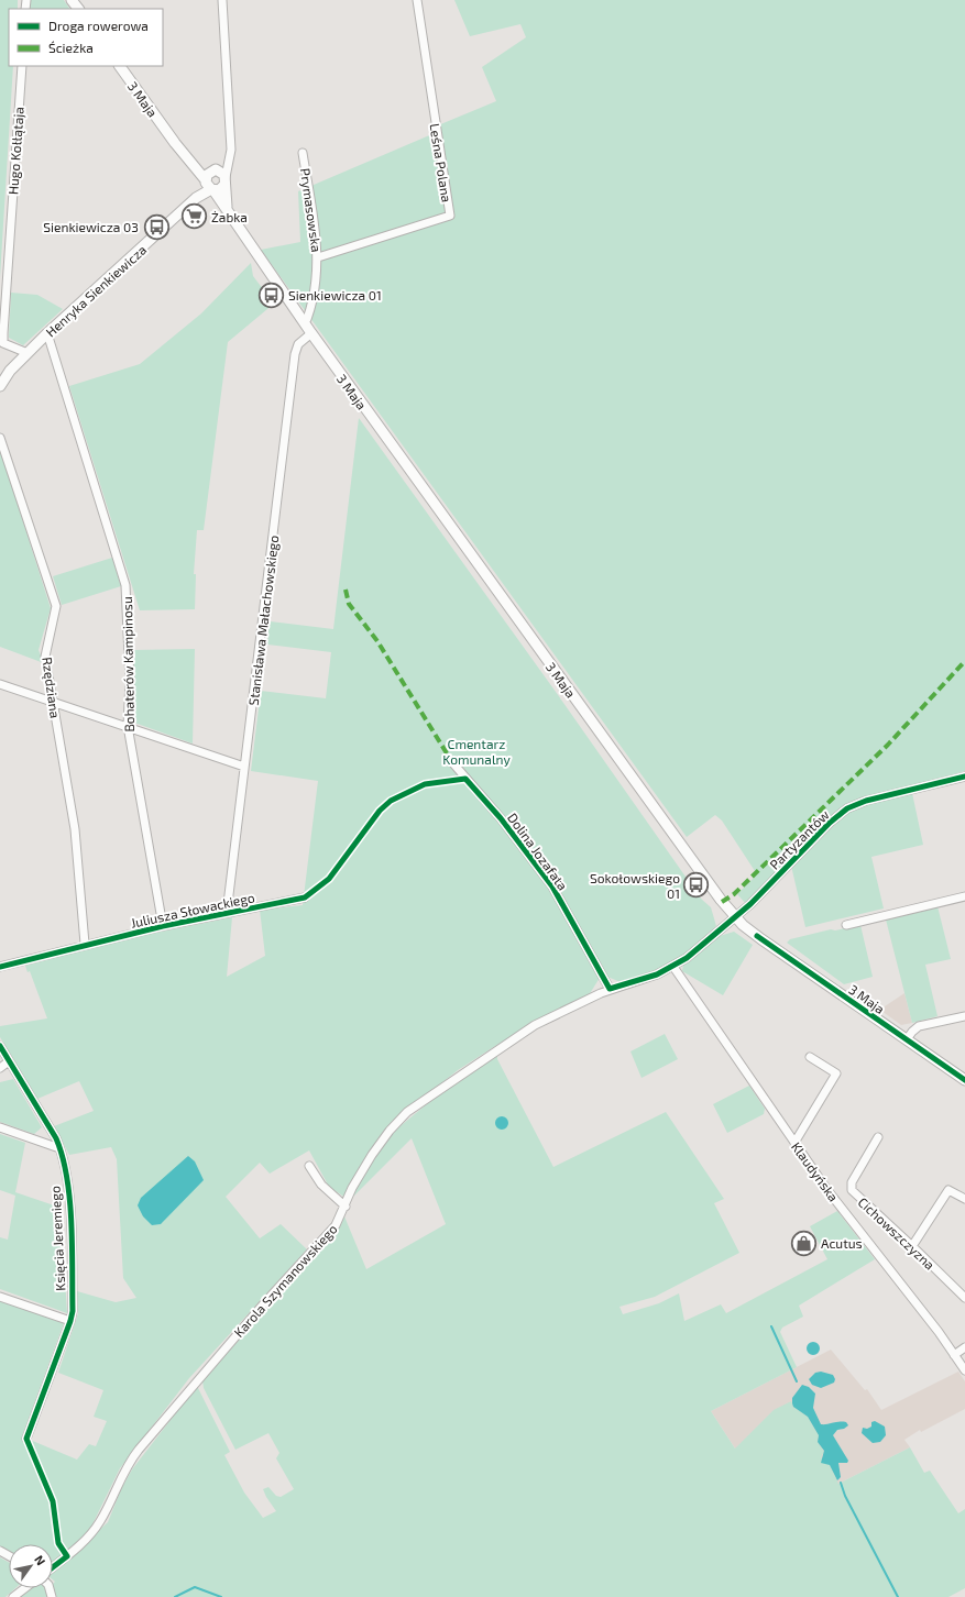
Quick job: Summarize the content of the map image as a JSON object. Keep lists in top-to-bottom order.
{
  "streets": {
    "street": [
      "3 Maja",
      "Hugo Kołłątaja",
      "Leśna Polana",
      "Prymasowska",
      "Henryka Sienkiewicza",
      "Stanisława Małachowskiego",
      "Bohaterów Kampinosu",
      "Rzędziana",
      "Partyzantów",
      "Dolina Jozafata",
      "Juliusza Słowackiego",
      "Klaudyńska",
      "Cichowszczyzna",
      "Księcia Jeremiego",
      "Karola Szymanowskiego"
    ]
  },
  "crossings": [
    ["3 Maja", "Henryka Sienkiewicza"],
    ["3 Maja", "Stanisława Małachowskiego"],
    ["3 Maja", "Partyzantów"],
    ["3 Maja", "Karola Szymanowskiego"],
    ["Hugo Kołłątaja", "Henryka Sienkiewicza"],
    ["Leśna Polana", "Prymasowska"],
    ["Henryka Sienkiewicza", "Bohaterów Kampinosu"],
    ["Stanisława Małachowskiego", "Juliusza Słowackiego"],
    ["Bohaterów Kampinosu", "Juliusza Słowackiego"],
    ["Rzędziana", "Juliusza Słowackiego"],
    ["Partyzantów", "Karola Szymanowskiego"],
    ["Dolina Jozafata", "Karola Szymanowskiego"],
    ["Klaudyńska", "Karola Szymanowskiego"]
  ],
  "parks": ["Cmentarz Komunalny"],
  "places": {
    "supermarket": ["Żabka"],
    "bus stop": ["Sienkiewicza 03", "Sienkiewicza 01", "Sokołowskiego 01"],
    "shop": ["Acutus"]
  },
  "legend": ["Droga rowerowa", "Ścieżka"],
  "north": "top right"
}
